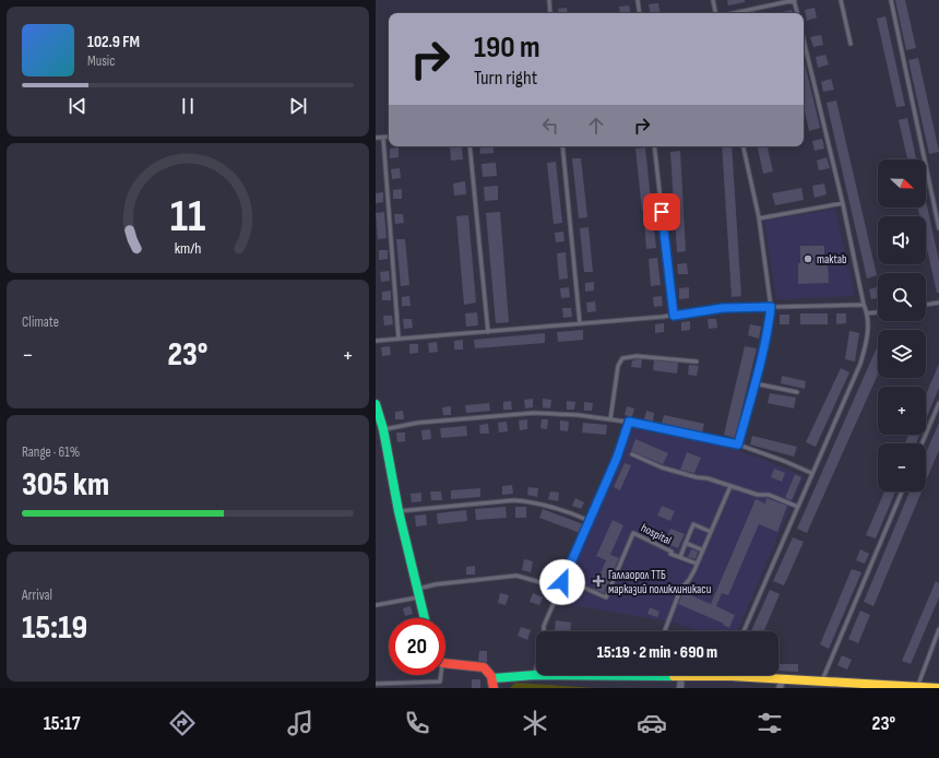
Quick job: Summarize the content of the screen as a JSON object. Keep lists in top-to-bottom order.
{
  "streets": {
    "lane": ["hospital"]
  },
  "places": {
    "other": ["maktab"],
    "health": ["Галлаорол ТТБ марказий поликлиникаси"]
  },
  "north": "right",
  "page": {
    "turn": ["190 m", "Turn right"],
    "song": ["102.9 FM", "Music"],
    "map_buttons": ["+", "−"],
    "tile": [
      "Climate",
      ["Range · 61%", "305 km"],
      ["Arrival", "15:19"]
    ],
    "heat": ["−", "23°", "+"],
    "limit": "20",
    "trip": "15:19 · 2 min · 690 m",
    "tabs": ["15:17", "23°"],
    "gauge": ["11", "km/h"]
  }
}
